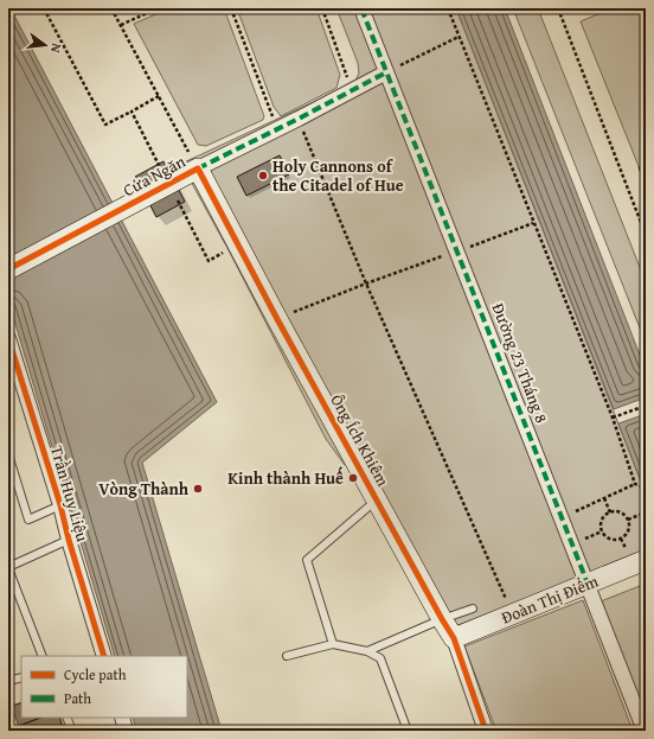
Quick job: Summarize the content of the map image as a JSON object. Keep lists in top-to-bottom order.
{
  "streets": {
    "street": [
      "Cửa Ngăn",
      "Đường 23 Tháng 8",
      "Ông Ích Khiêm",
      "Trần Huy Liệu",
      "Đoàn Thị Điểm"
    ]
  },
  "crossings": [
    ["Cửa Ngăn", "Đường 23 Tháng 8"],
    ["Cửa Ngăn", "Ông Ích Khiêm"],
    ["Đường 23 Tháng 8", "Đoàn Thị Điểm"],
    ["Ông Ích Khiêm", "Đoàn Thị Điểm"]
  ],
  "places": ["Holy Cannons of the Citadel of Hue", "Kinh thành Huế", "Vòng Thành"],
  "legend": ["Cycle path", "Path"],
  "north": "right"
}
